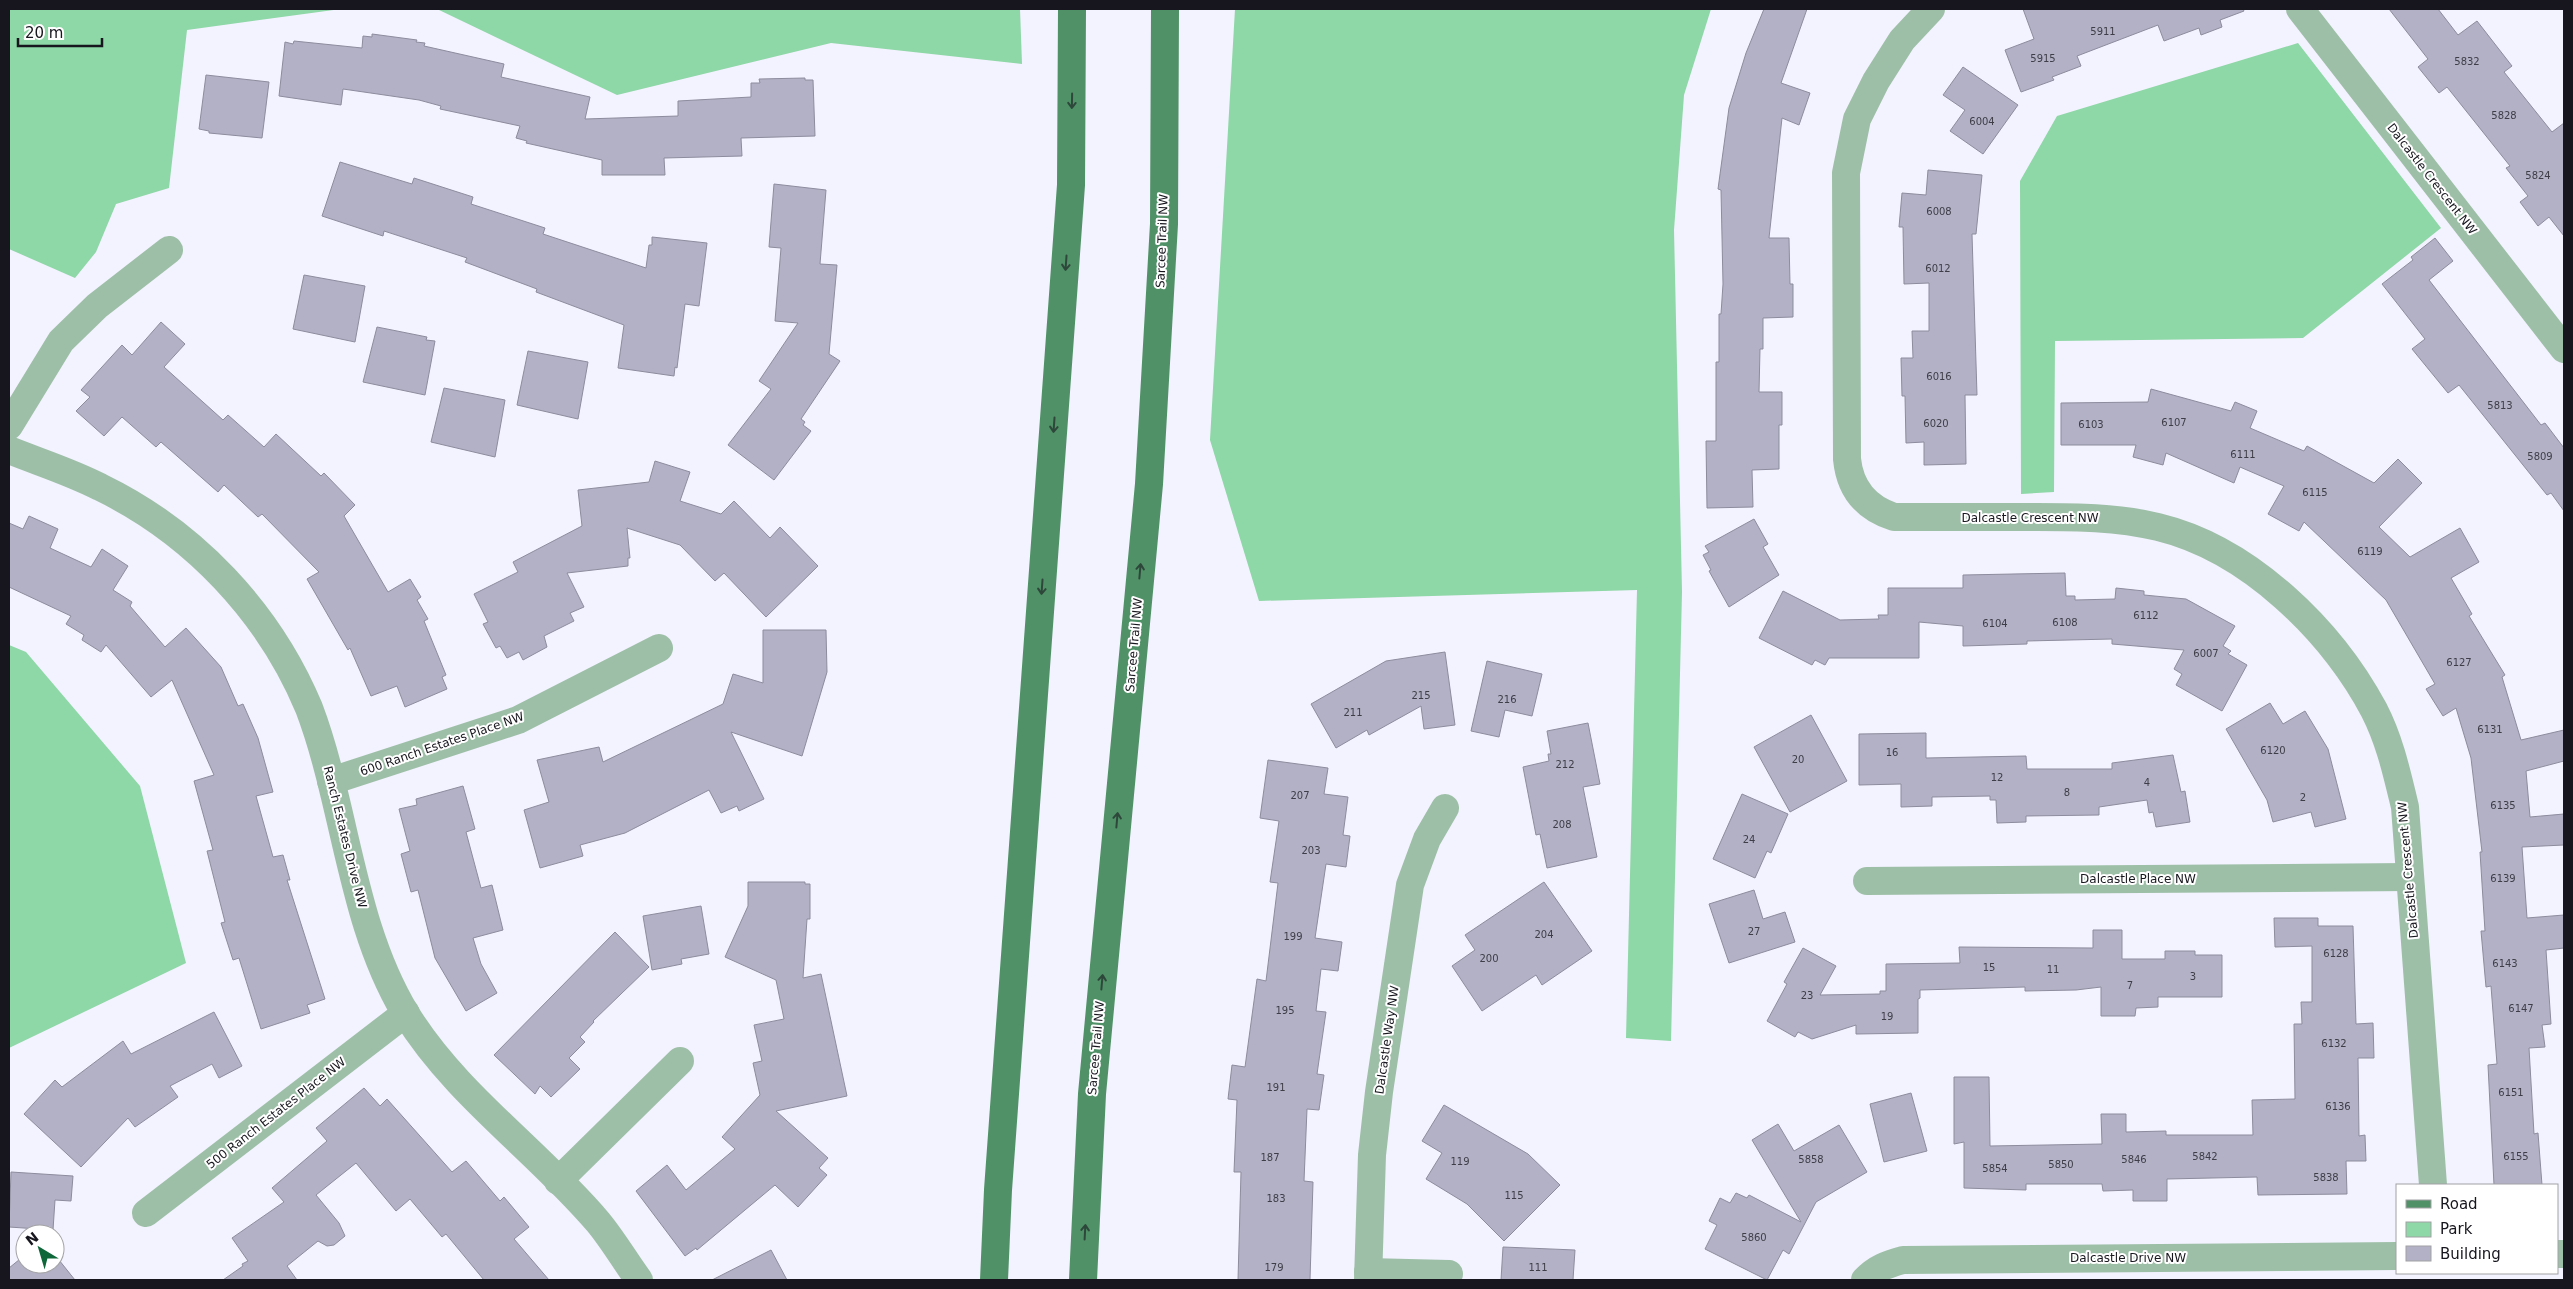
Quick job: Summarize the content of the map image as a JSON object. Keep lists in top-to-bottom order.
{
  "streets": {
    "main road": ["Sarcee Trail NW"],
    "street": [
      "Dalcastle Crescent NW",
      "600 Ranch Estates Place NW",
      "Ranch Estates Drive NW",
      "Dalcastle Place NW",
      "Dalcastle Way NW",
      "500 Ranch Estates Place NW",
      "Dalcastle Drive NW"
    ]
  },
  "crossings": [
    ["Dalcastle Crescent NW", "Dalcastle Place NW"],
    ["600 Ranch Estates Place NW", "Ranch Estates Drive NW"],
    ["Ranch Estates Drive NW", "500 Ranch Estates Place NW"]
  ],
  "house_numbers": [
    "5911",
    "5915",
    "5832",
    "5828",
    "6004",
    "5824",
    "6008",
    "6012",
    "6016",
    "5813",
    "6107",
    "6020",
    "6103",
    "6111",
    "5809",
    "6115",
    "6119",
    "6112",
    "6108",
    "6104",
    "6007",
    "6127",
    "215",
    "216",
    "211",
    "6131",
    "6120",
    "16",
    "20",
    "212",
    "12",
    "4",
    "8",
    "207",
    "2",
    "6135",
    "208",
    "24",
    "203",
    "6139",
    "27",
    "204",
    "199",
    "6128",
    "200",
    "6143",
    "15",
    "11",
    "3",
    "7",
    "23",
    "6147",
    "195",
    "19",
    "6132",
    "191",
    "6151",
    "6136",
    "5842",
    "6155",
    "187",
    "5858",
    "5846",
    "119",
    "5850",
    "5854",
    "5838",
    "115",
    "183",
    "5860",
    "179",
    "111"
  ],
  "legend": ["Road", "Park", "Building"],
  "scale_bar": "20 m",
  "north": "top left"
}
